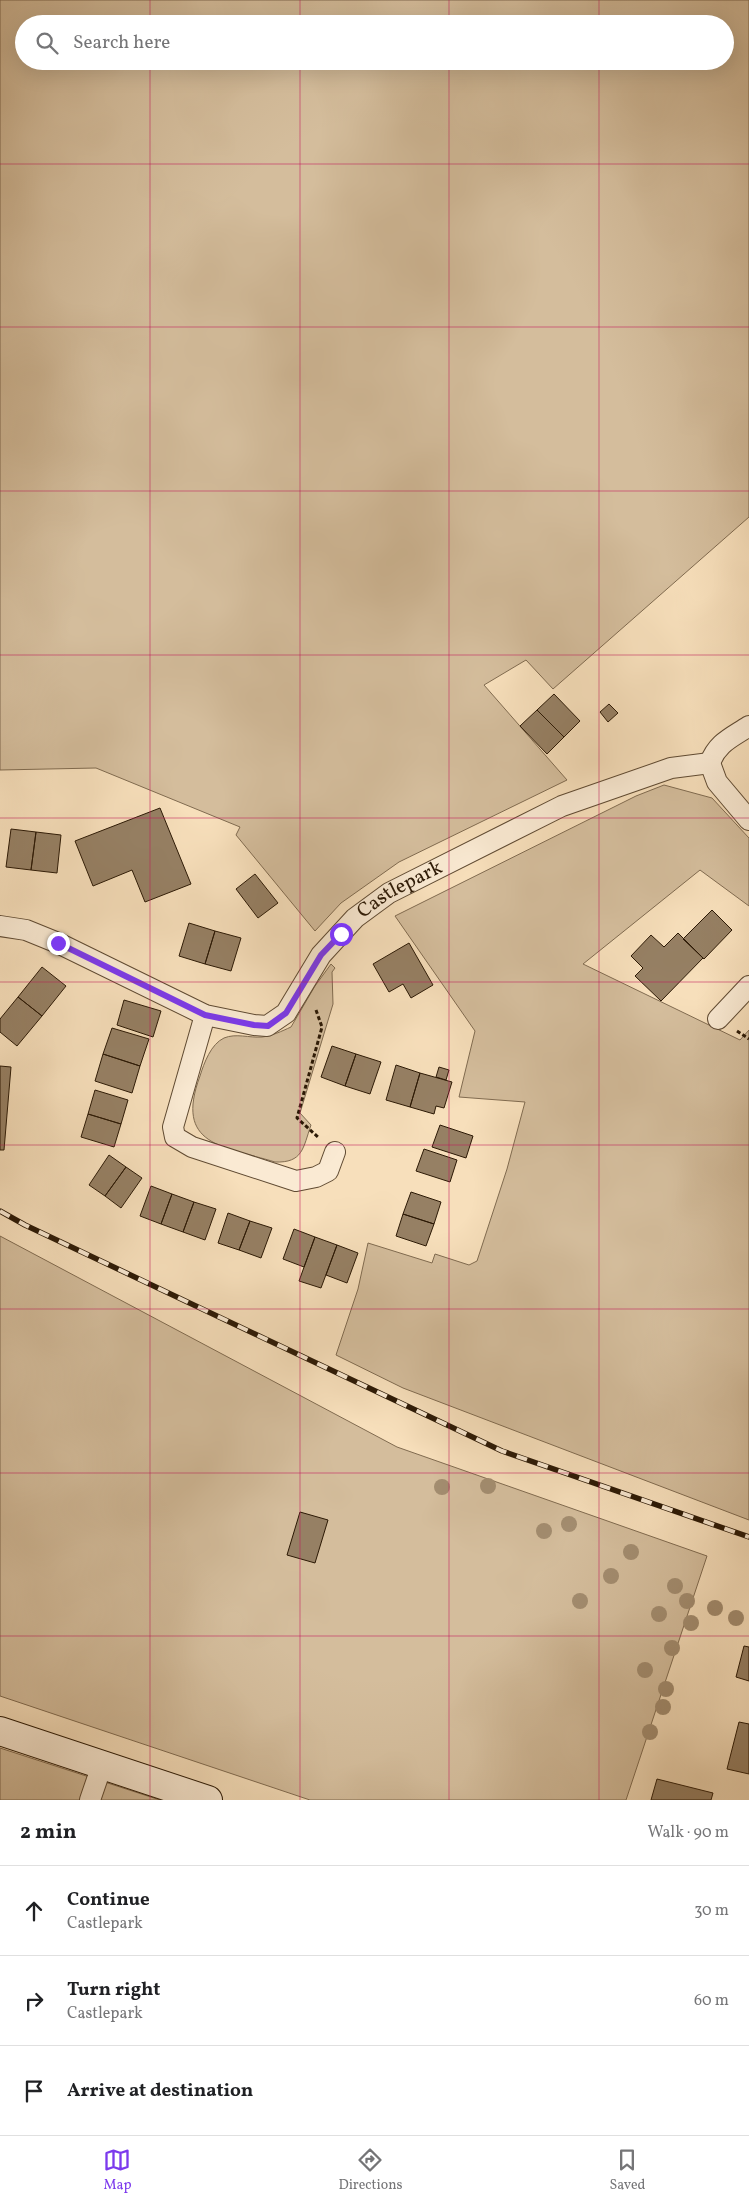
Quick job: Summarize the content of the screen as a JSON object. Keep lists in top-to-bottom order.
{
  "streets": {
    "street": ["Castlepark"]
  },
  "page": {
    "search": "Search here",
    "heading": ["2 min", "Walk · 90 m"],
    "list": [
      ["Continue", "Castlepark", "30 m"],
      ["Turn right", "Castlepark", "60 m"],
      "Arrive at destination"
    ],
    "nav": ["Map", "Directions", "Saved"]
  }
}
